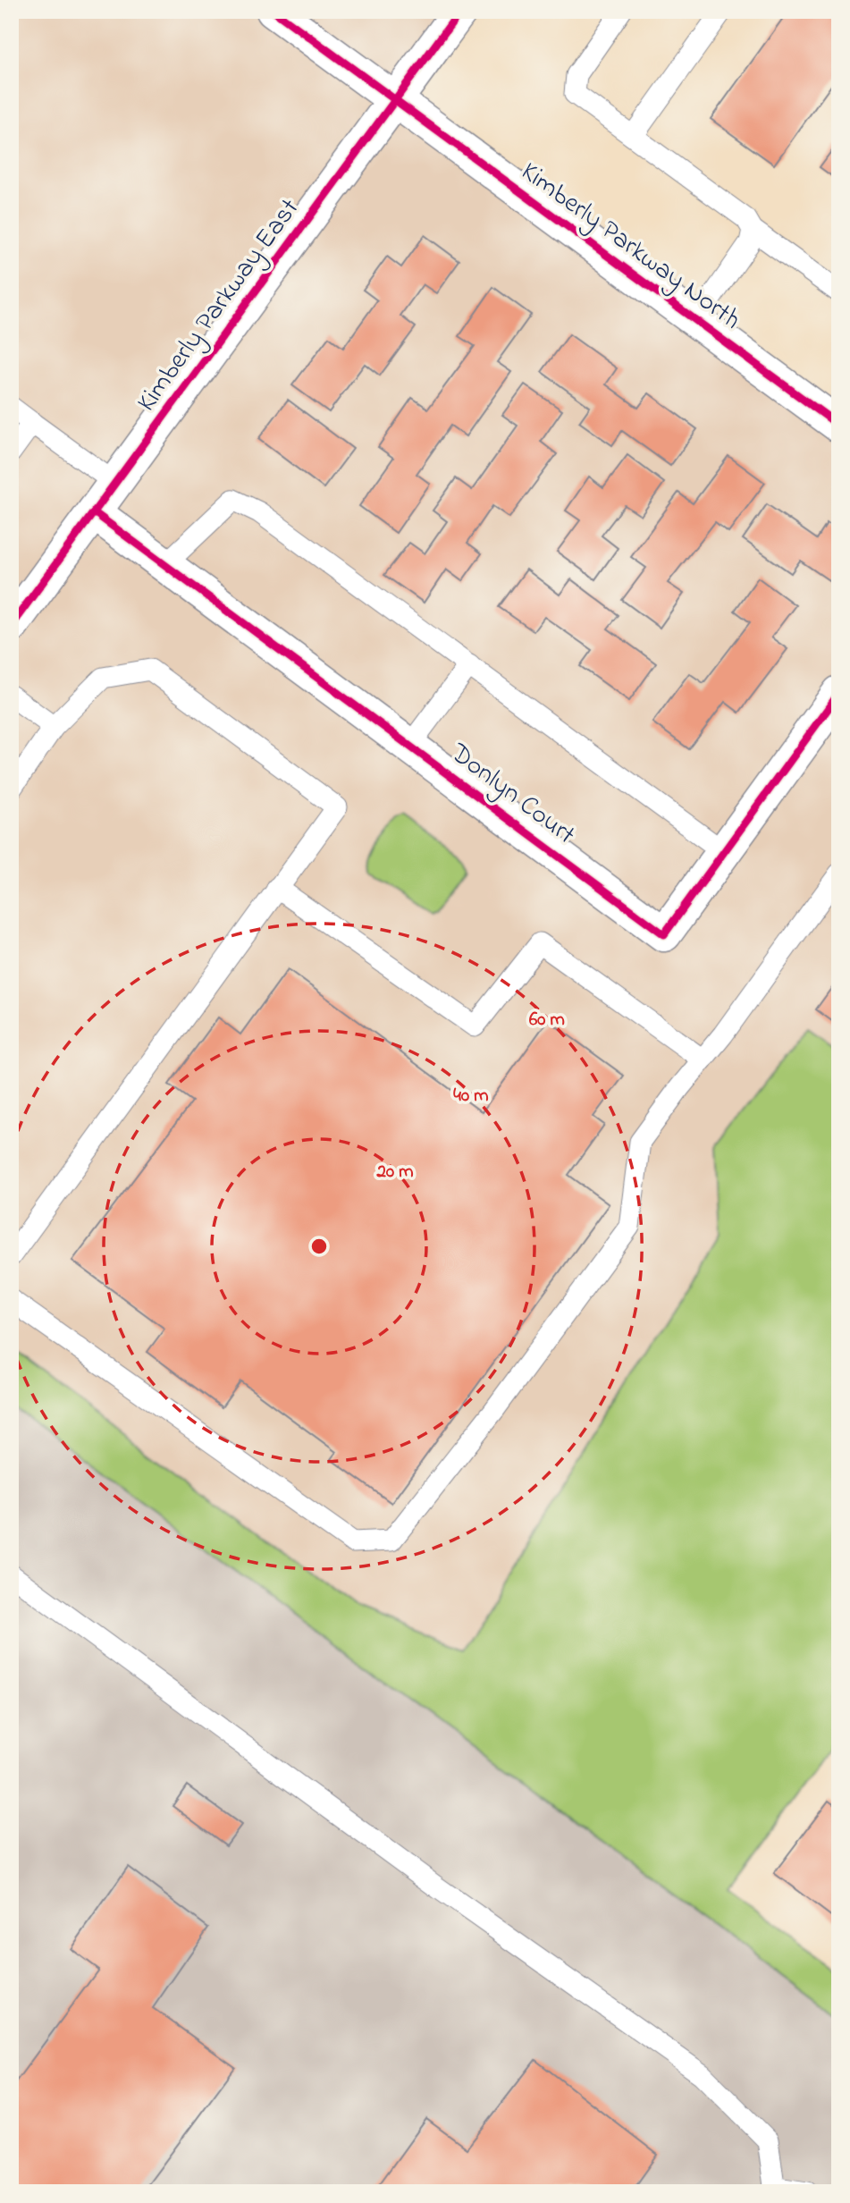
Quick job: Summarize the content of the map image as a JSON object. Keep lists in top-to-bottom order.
{
  "streets": {
    "street": ["Kimberly Parkway North", "Kimberly Parkway East", "Donlyn Court"]
  },
  "crossings": [
    ["Kimberly Parkway North", "Kimberly Parkway East"],
    ["Kimberly Parkway East", "Donlyn Court"]
  ],
  "rings": ["60 m", "40 m", "20 m"]
}
